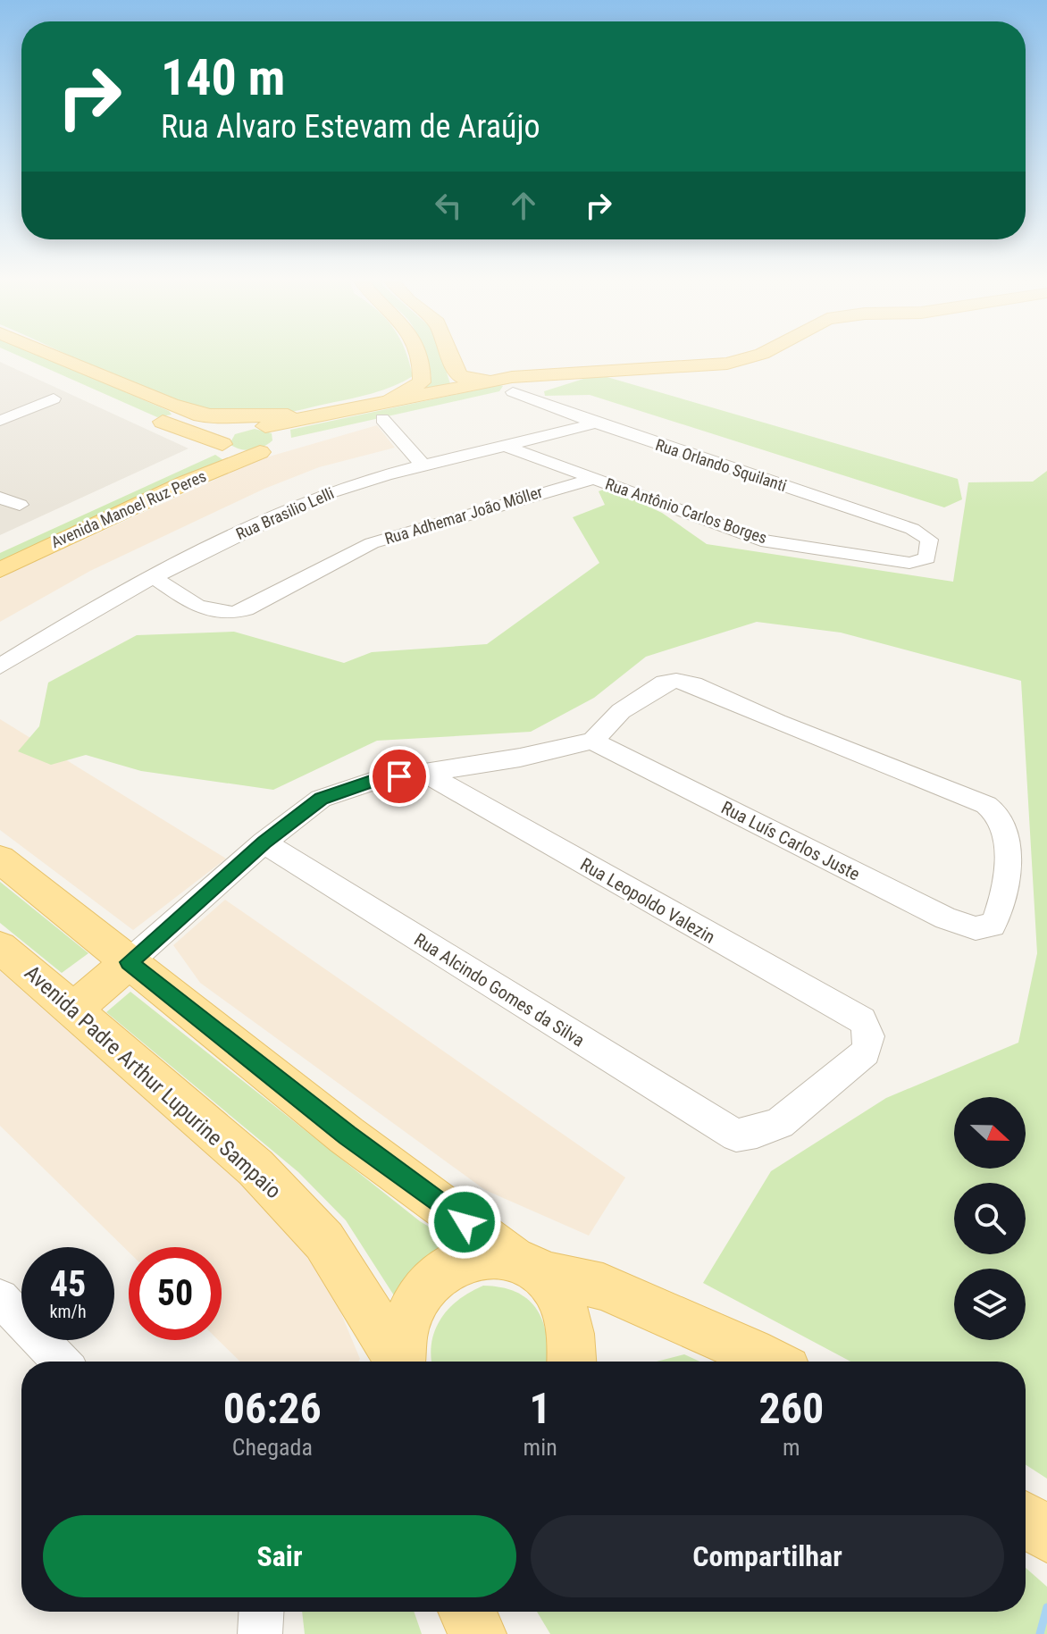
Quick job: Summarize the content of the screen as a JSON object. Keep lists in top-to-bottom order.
{
  "streets": {
    "main road": ["Avenida Manoel Ruz Peres", "Avenida Padre Arthur Lupurine Sampaio"],
    "street": [
      "Rua Orlando Squilanti",
      "Rua Antônio Carlos Borges",
      "Rua Brasilio Lelli",
      "Rua Adhemar João Möller",
      "Rua Luís Carlos Juste",
      "Rua Leopoldo Valezin",
      "Rua Alcindo Gomes da Silva"
    ]
  },
  "crossings": [
    ["Rua Orlando Squilanti", "Avenida Manoel Ruz Peres"],
    ["Rua Orlando Squilanti", "Rua Antônio Carlos Borges"],
    ["Rua Orlando Squilanti", "Rua Brasilio Lelli"],
    ["Rua Antônio Carlos Borges", "Rua Brasilio Lelli"],
    ["Rua Antônio Carlos Borges", "Rua Adhemar João Möller"],
    ["Rua Brasilio Lelli", "Rua Adhemar João Möller"],
    ["Rua Leopoldo Valezin", "Rua Alcindo Gomes da Silva"]
  ],
  "north": "right",
  "page": {
    "turn": ["140 m", "Rua Alvaro Estevam de Araújo"],
    "speed": "45 km/h",
    "limit": "50",
    "eta": [
      "06:26",
      "Chegada",
      "1",
      "min",
      "260",
      "m"
    ],
    "buttons": ["Sair", "Compartilhar"]
  }
}
